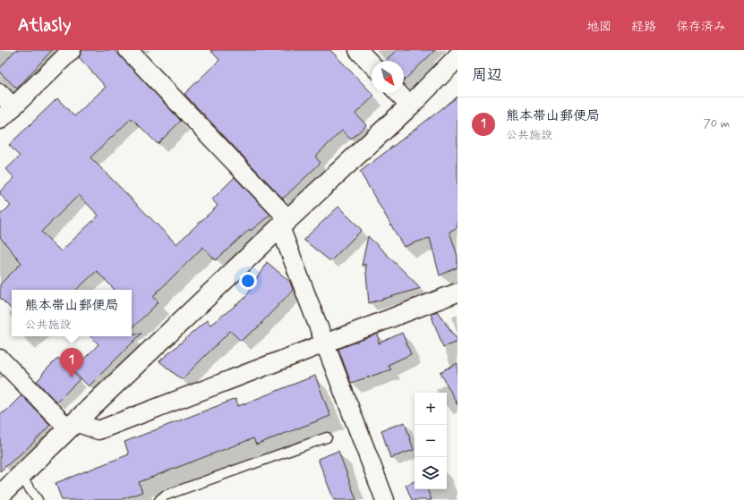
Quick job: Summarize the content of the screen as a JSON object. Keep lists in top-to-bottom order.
{
  "north": "bottom right",
  "page": {
    "header": "Atlasly",
    "nav": ["地図", "経路", "保存済み"],
    "heading": "周辺",
    "list": [
      {
        "mark": "1",
        "name": "熊本帯山郵便局",
        "note": "公共施設",
        "value": "70 m"
      }
    ],
    "popup": ["熊本帯山郵便局", "公共施設"],
    "pins": "1",
    "map_buttons": ["+", "−"]
  }
}
